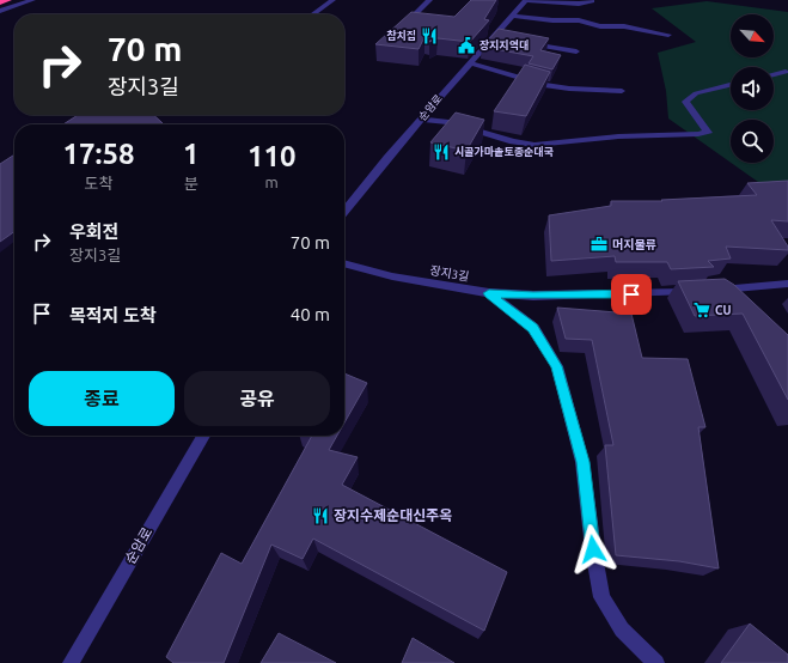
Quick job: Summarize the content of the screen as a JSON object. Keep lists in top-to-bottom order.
{
  "streets": {
    "street": ["순암로", "장지3길"]
  },
  "places": {
    "restaurant": ["참치집", "시골가마솥토종순대국", "장지수제순대신주옥"],
    "public building": ["장지지역대"],
    "office": ["머지물류"],
    "supermarket": ["CU"]
  },
  "north": "bottom right",
  "page": {
    "turn": ["70 m", "장지3길"],
    "eta": [
      "17:58",
      "도착",
      "1",
      "분",
      "110",
      "m"
    ],
    "list": [
      {
        "name": "우회전",
        "note": "장지3길",
        "value": "70 m"
      },
      {
        "name": "목적지 도착",
        "value": "40 m"
      }
    ],
    "buttons": ["종료", "공유"]
  }
}
